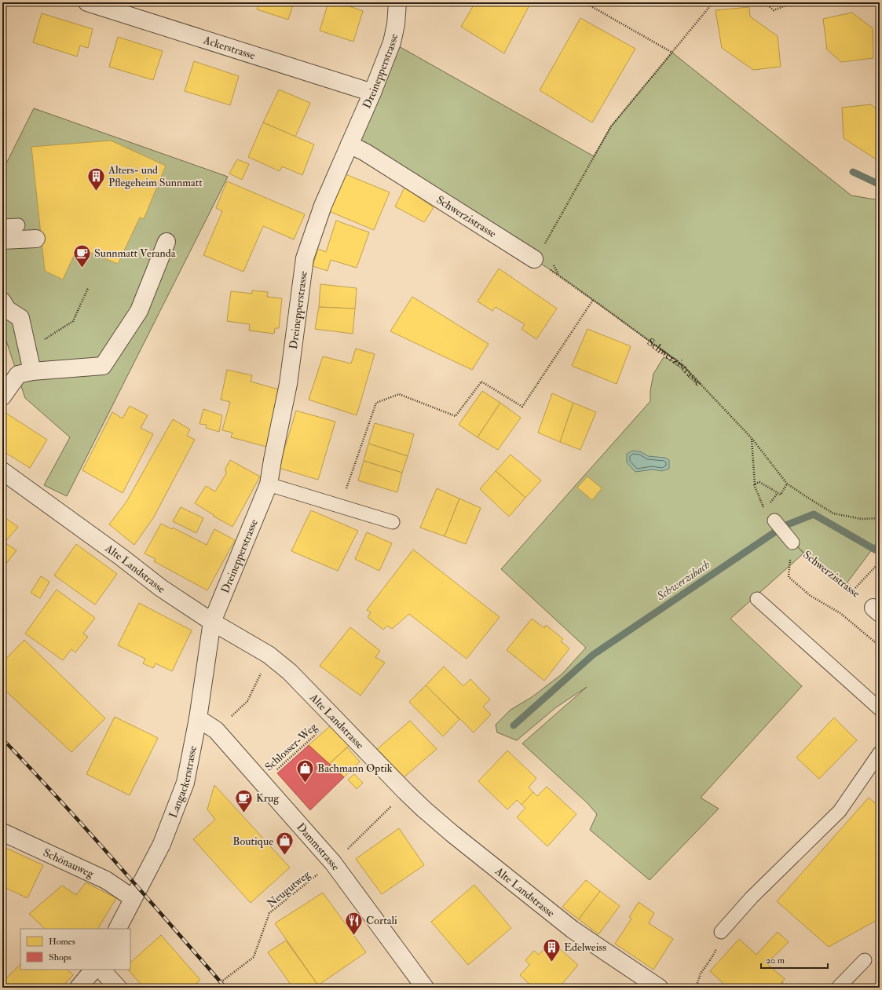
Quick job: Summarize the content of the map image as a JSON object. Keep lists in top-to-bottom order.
{
  "streets": {
    "street": [
      "Ackerstrasse",
      "Dreinepperstrasse",
      "Schwerzistrasse",
      "Alte Landstrasse",
      "Langackerstrasse",
      "Dammstrasse",
      "Schönauweg"
    ],
    "path": ["Schlosser-Weg", "Neugutweg"]
  },
  "crossings": [
    ["Ackerstrasse", "Dreinepperstrasse"],
    ["Dreinepperstrasse", "Schwerzistrasse"],
    ["Dreinepperstrasse", "Alte Landstrasse"],
    ["Dreinepperstrasse", "Langackerstrasse"],
    ["Alte Landstrasse", "Langackerstrasse"],
    ["Schlosser-Weg", "Dammstrasse"],
    ["Langackerstrasse", "Dammstrasse"],
    ["Langackerstrasse", "Schönauweg"],
    ["Dammstrasse", "Neugutweg"]
  ],
  "water": ["Schwerzibach"],
  "places": {
    "building": ["Alters- und Pflegeheim Sunnmatt", "Edelweiss"],
    "cafe": ["Sunnmatt Veranda", "Krug"],
    "shop": ["Bachmann Optik", "Boutique"],
    "restaurant": ["Cortali"]
  },
  "legend": ["Homes", "Shops"],
  "scale_bar": "20 m"
}
